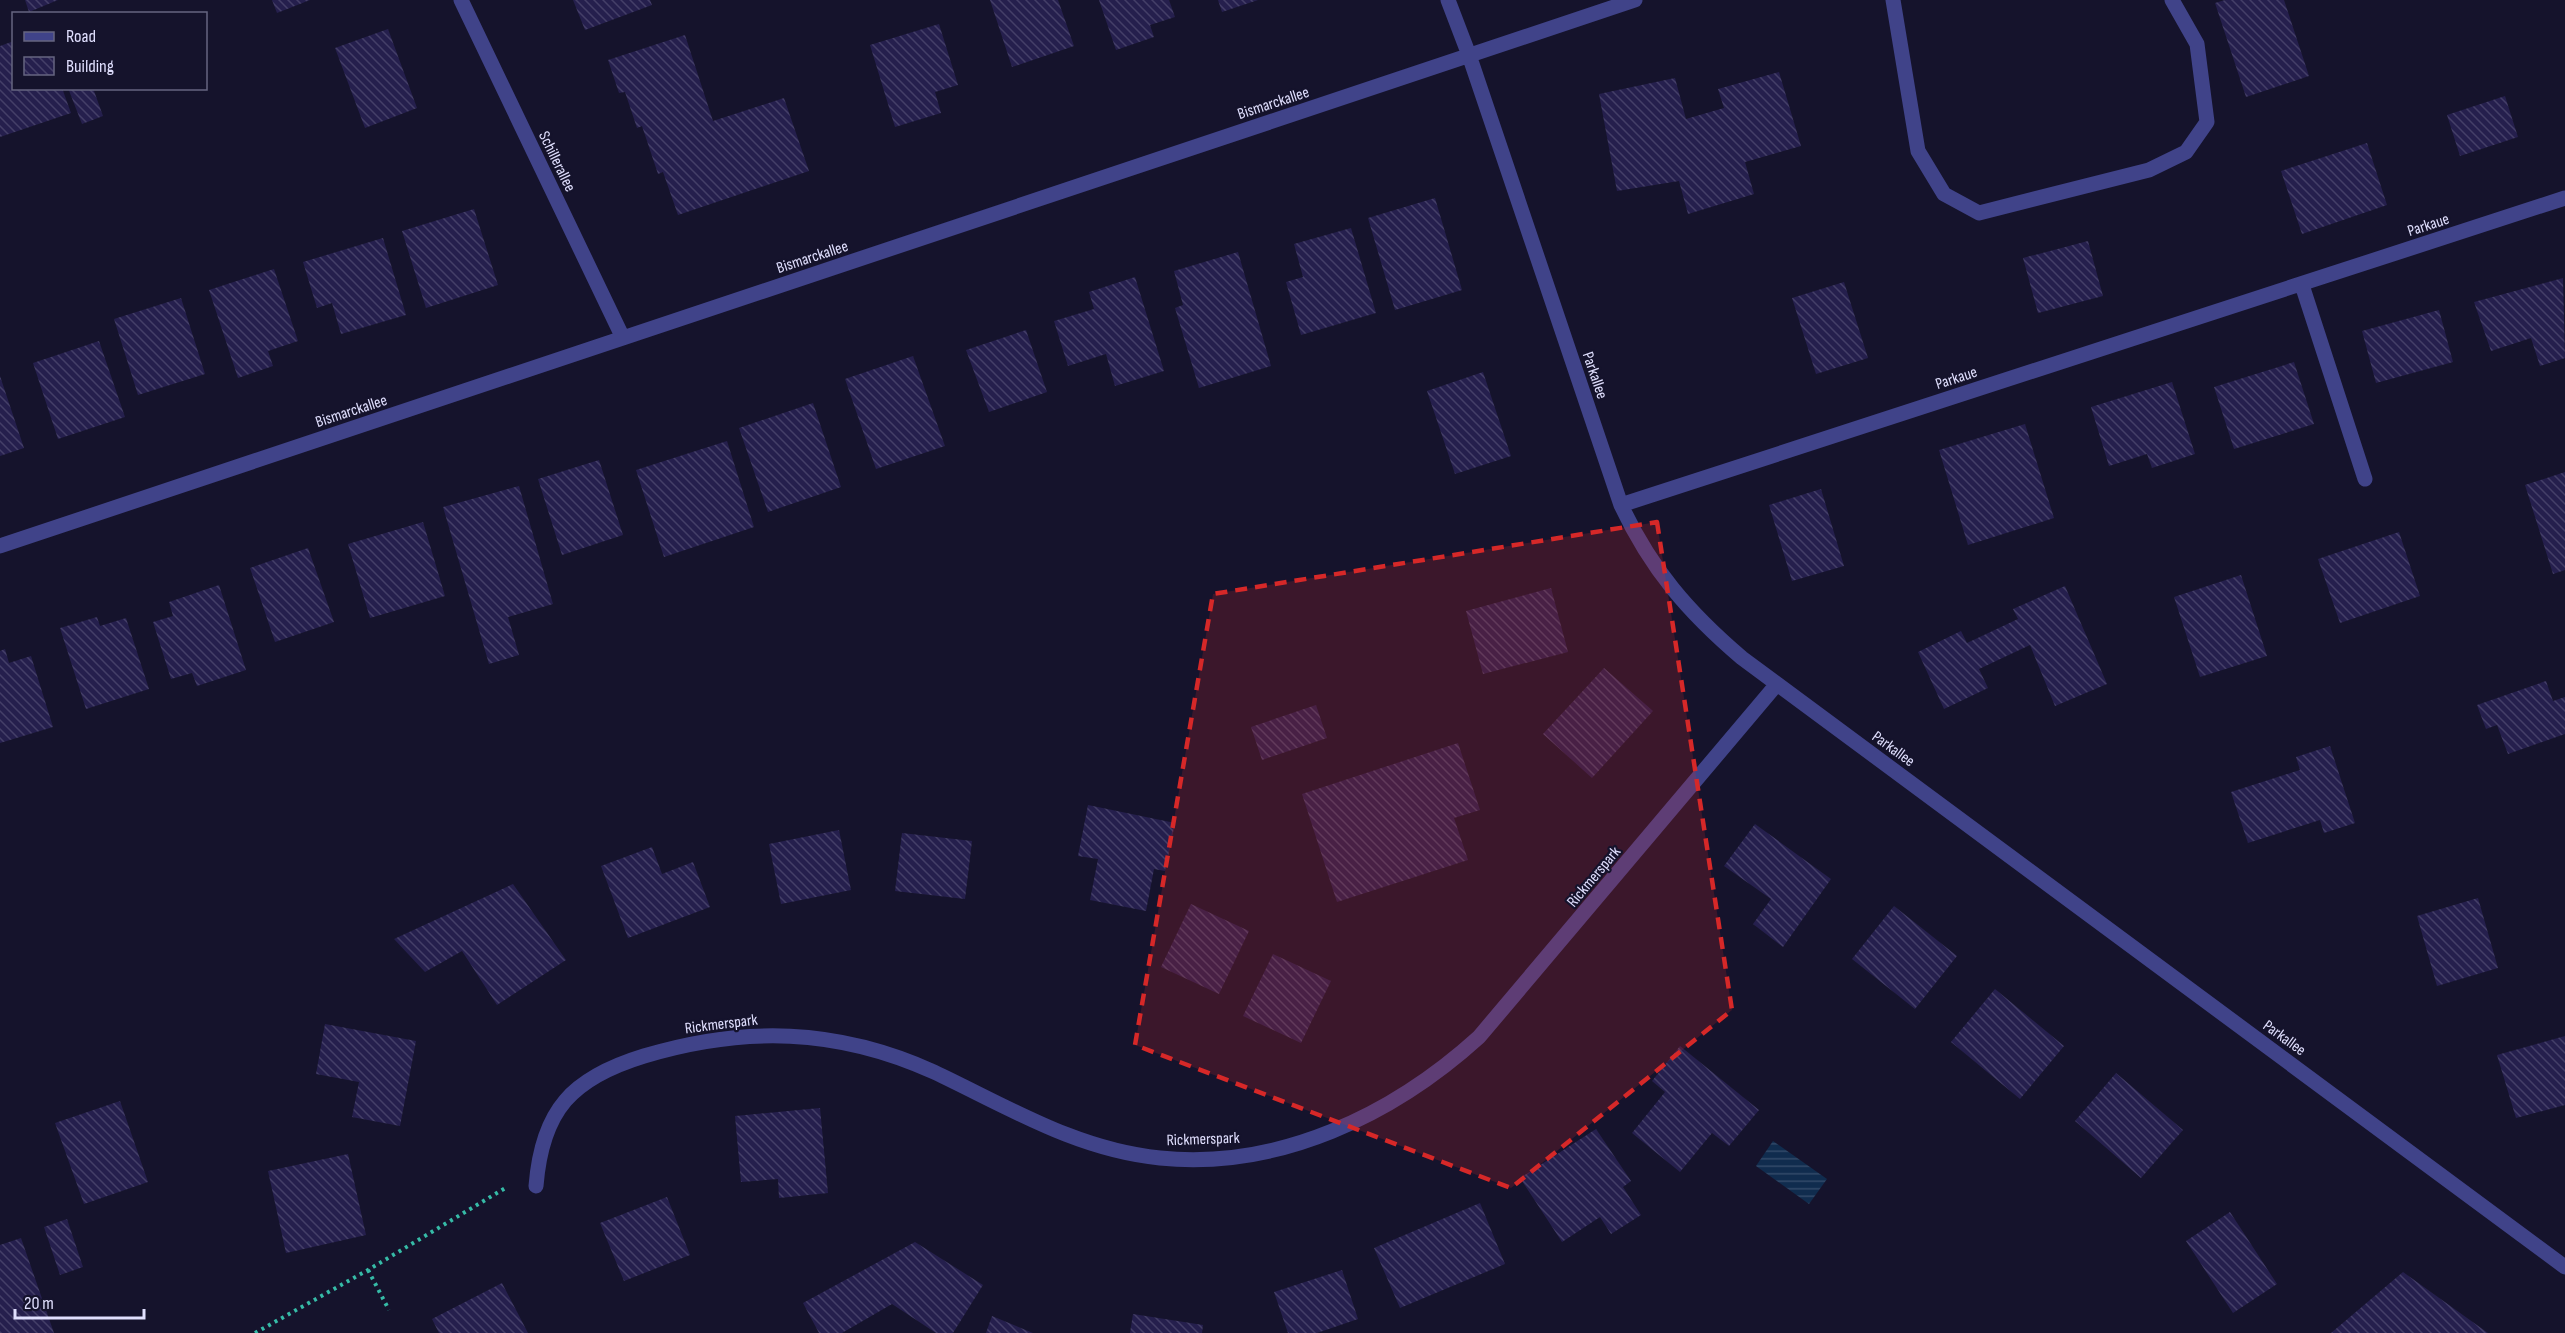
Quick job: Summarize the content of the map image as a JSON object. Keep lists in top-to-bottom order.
{
  "streets": {
    "street": [
      "Bismarckallee",
      "Schillerallee",
      "Parkaue",
      "Parkallee",
      "Rickmerspark"
    ]
  },
  "crossings": [
    ["Bismarckallee", "Schillerallee"],
    ["Bismarckallee", "Parkallee"],
    ["Parkaue", "Parkallee"],
    ["Parkallee", "Rickmerspark"]
  ],
  "legend": ["Road", "Building"],
  "scale_bar": "20 m"
}
